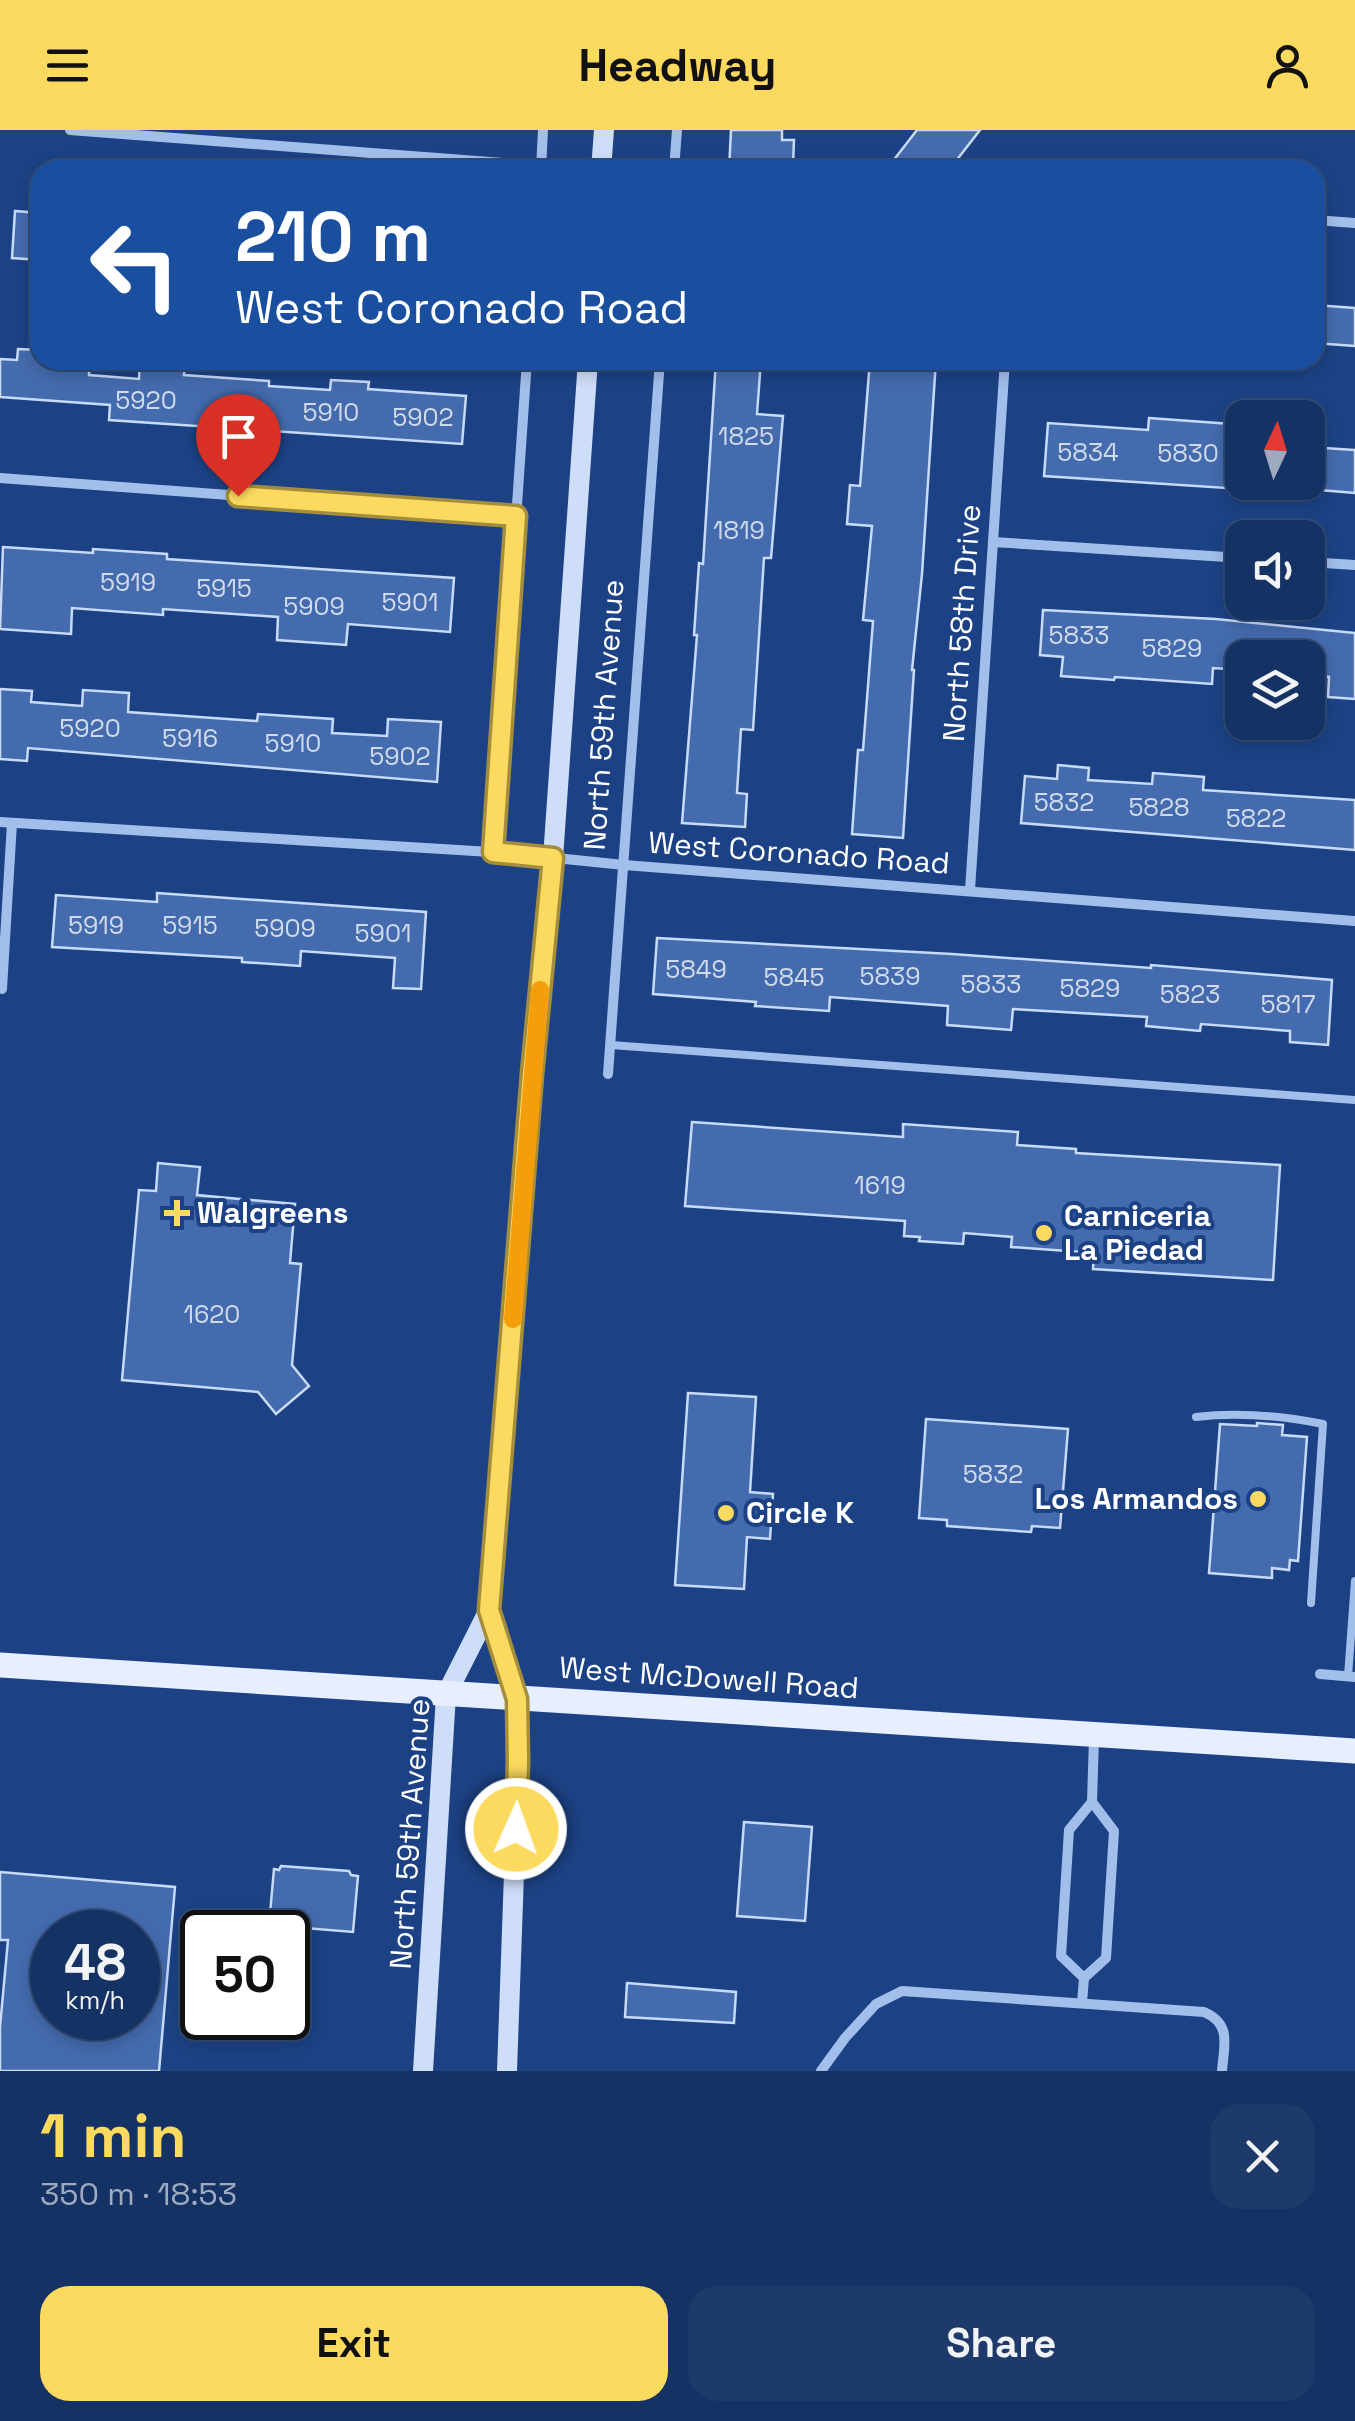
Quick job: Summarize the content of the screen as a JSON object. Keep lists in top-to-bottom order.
{
  "streets": {
    "main road": ["North 59th Avenue", "West McDowell Road"],
    "street": ["North 58th Drive", "West Coronado Road"]
  },
  "crossings": [
    ["North 58th Drive", "West Coronado Road"],
    ["North 59th Avenue", "West Coronado Road"],
    ["North 59th Avenue", "West McDowell Road"]
  ],
  "places": {
    "health": ["Walgreens"],
    "other": ["Carniceria La Piedad", "Los Armandos", "Circle K"]
  },
  "house_numbers": [
    "5920",
    "5910",
    "5902",
    "1825",
    "5834",
    "5830",
    "1819",
    "5919",
    "5915",
    "5901",
    "5909",
    "5833",
    "5829",
    "5920",
    "5916",
    "5910",
    "5902",
    "5832",
    "5828",
    "5822",
    "5919",
    "5915",
    "5909",
    "5901",
    "5849",
    "5839",
    "5845",
    "5833",
    "5829",
    "5823",
    "5817",
    "1619",
    "1620",
    "5832"
  ],
  "north": "top",
  "page": {
    "header": "Headway",
    "turn": ["210 m", "West Coronado Road"],
    "speed": "48 km/h",
    "limit": "50",
    "heading": ["1 min", "350 m · 18:53"],
    "buttons": ["Exit", "Share"]
  }
}
